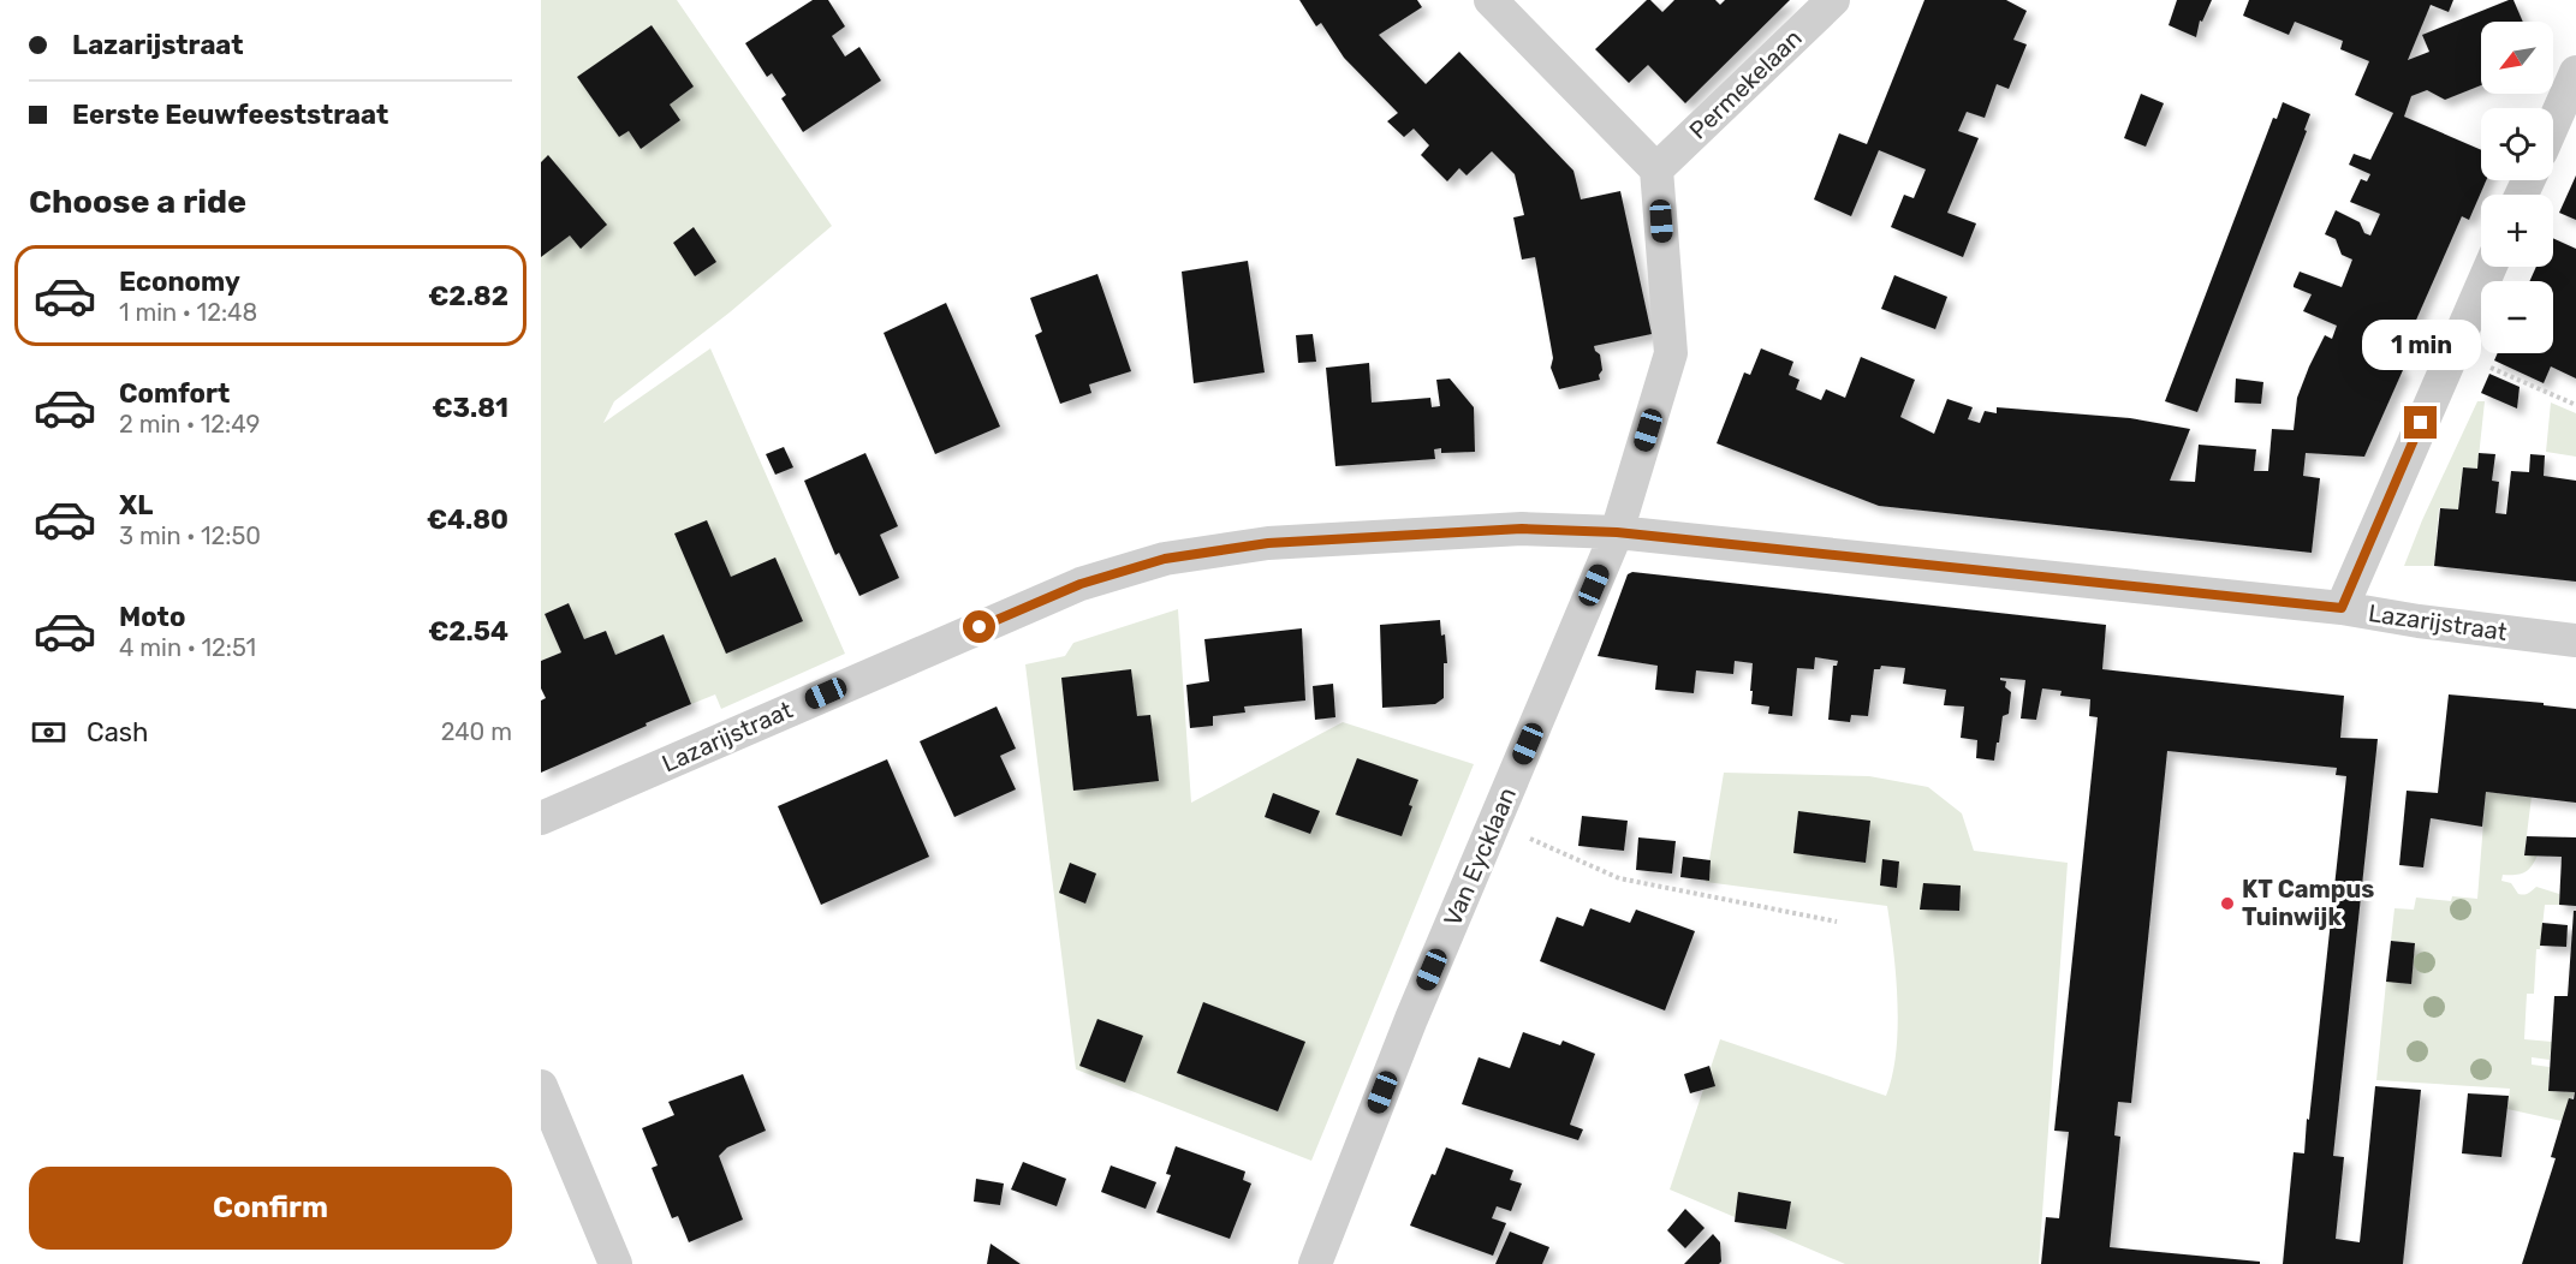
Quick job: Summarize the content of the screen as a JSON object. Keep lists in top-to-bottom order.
{
  "streets": {
    "street": ["Permekelaan", "Lazarijstraat", "Van Eycklaan"]
  },
  "crossings": [
    ["Lazarijstraat", "Van Eycklaan"]
  ],
  "places": ["KT Campus Tuinwijk"],
  "north": "bottom left",
  "page": {
    "banner": ["Lazarijstraat", "Eerste Eeuwfeeststraat"],
    "map_buttons": ["+", "−"],
    "heading": "Choose a ride",
    "list": [
      {
        "name": "Economy",
        "note": "1 min · 12:48",
        "value": "€2.82"
      },
      {
        "name": "Comfort",
        "note": "2 min · 12:49",
        "value": "€3.81"
      },
      {
        "name": "XL",
        "note": "3 min · 12:50",
        "value": "€4.80"
      },
      {
        "name": "Moto",
        "note": "4 min · 12:51",
        "value": "€2.54"
      }
    ],
    "bubble": "1 min",
    "pay": ["Cash", "240 m"],
    "buttons": "Confirm"
  }
}
